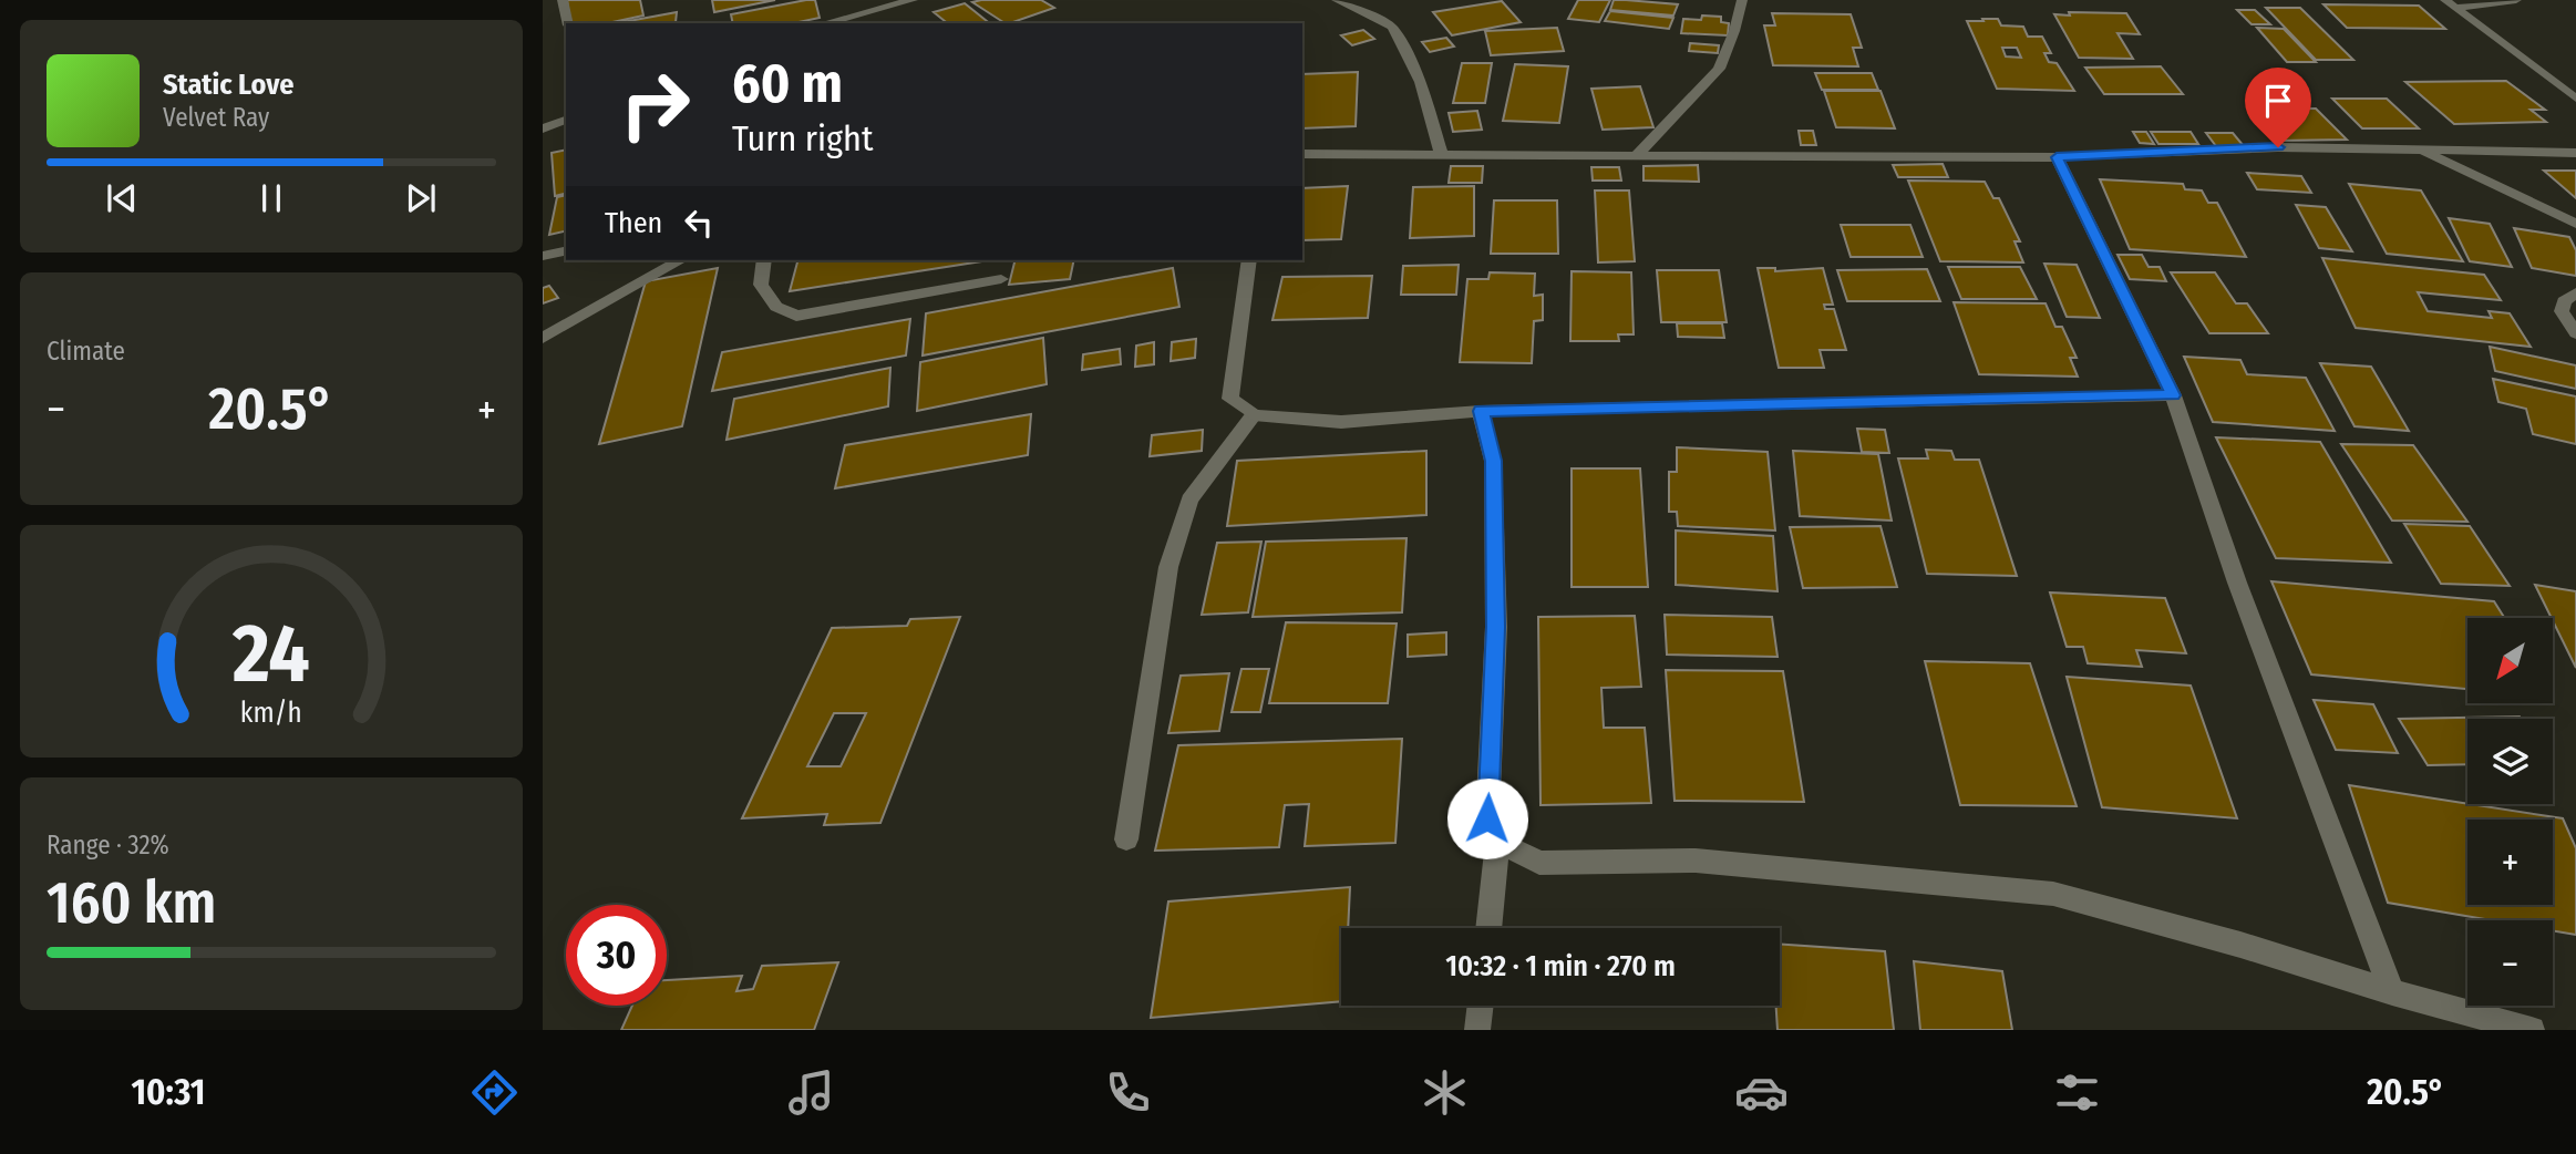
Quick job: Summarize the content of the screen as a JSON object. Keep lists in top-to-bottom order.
{
  "north": "bottom left",
  "page": {
    "turn": ["60 m", "Turn right"],
    "song": ["Static Love", "Velvet Ray"],
    "then": "Then",
    "tile": [
      "Climate",
      ["Range · 32%", "160 km"]
    ],
    "heat": ["−", "20.5°", "+"],
    "map_buttons": ["+", "−"],
    "limit": "30",
    "trip": "10:32 · 1 min · 270 m",
    "tabs": ["10:31", "20.5°"],
    "gauge": ["24", "km/h"]
  }
}
